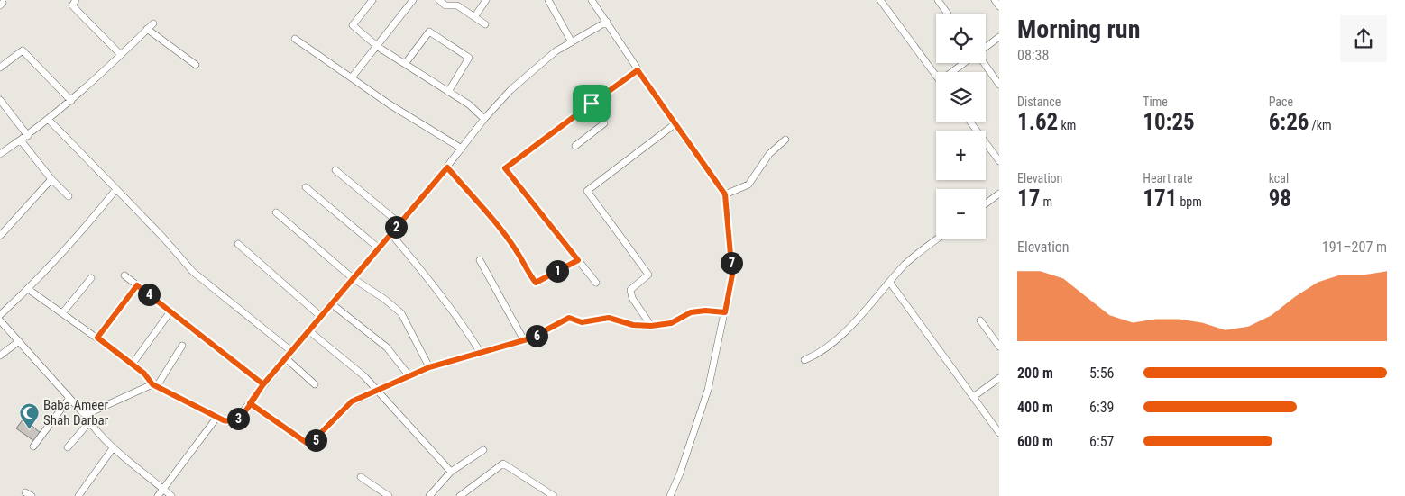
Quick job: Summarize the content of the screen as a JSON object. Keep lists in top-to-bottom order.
{
  "places": {
    "mosque": ["Baba Ameer Shah Darbar"]
  },
  "page": {
    "heading": ["Morning run", "08:38"],
    "map_buttons": ["+", "−"],
    "stats": [
      ["Distance", "1.62 km"],
      ["Time", "10:25"],
      ["Pace", "6:26 /km"],
      ["Elevation", "17 m"],
      ["Heart rate", "171 bpm"],
      ["kcal", "98"]
    ],
    "pins": [
      "2",
      "7",
      "1",
      "4",
      "6",
      "3",
      "5"
    ],
    "chart": ["Elevation", "191–207 m"],
    "list": [
      {
        "name": "200 m",
        "note": "5:56"
      },
      {
        "name": "400 m",
        "note": "6:39"
      },
      {
        "name": "600 m",
        "note": "6:57"
      }
    ]
  }
}
